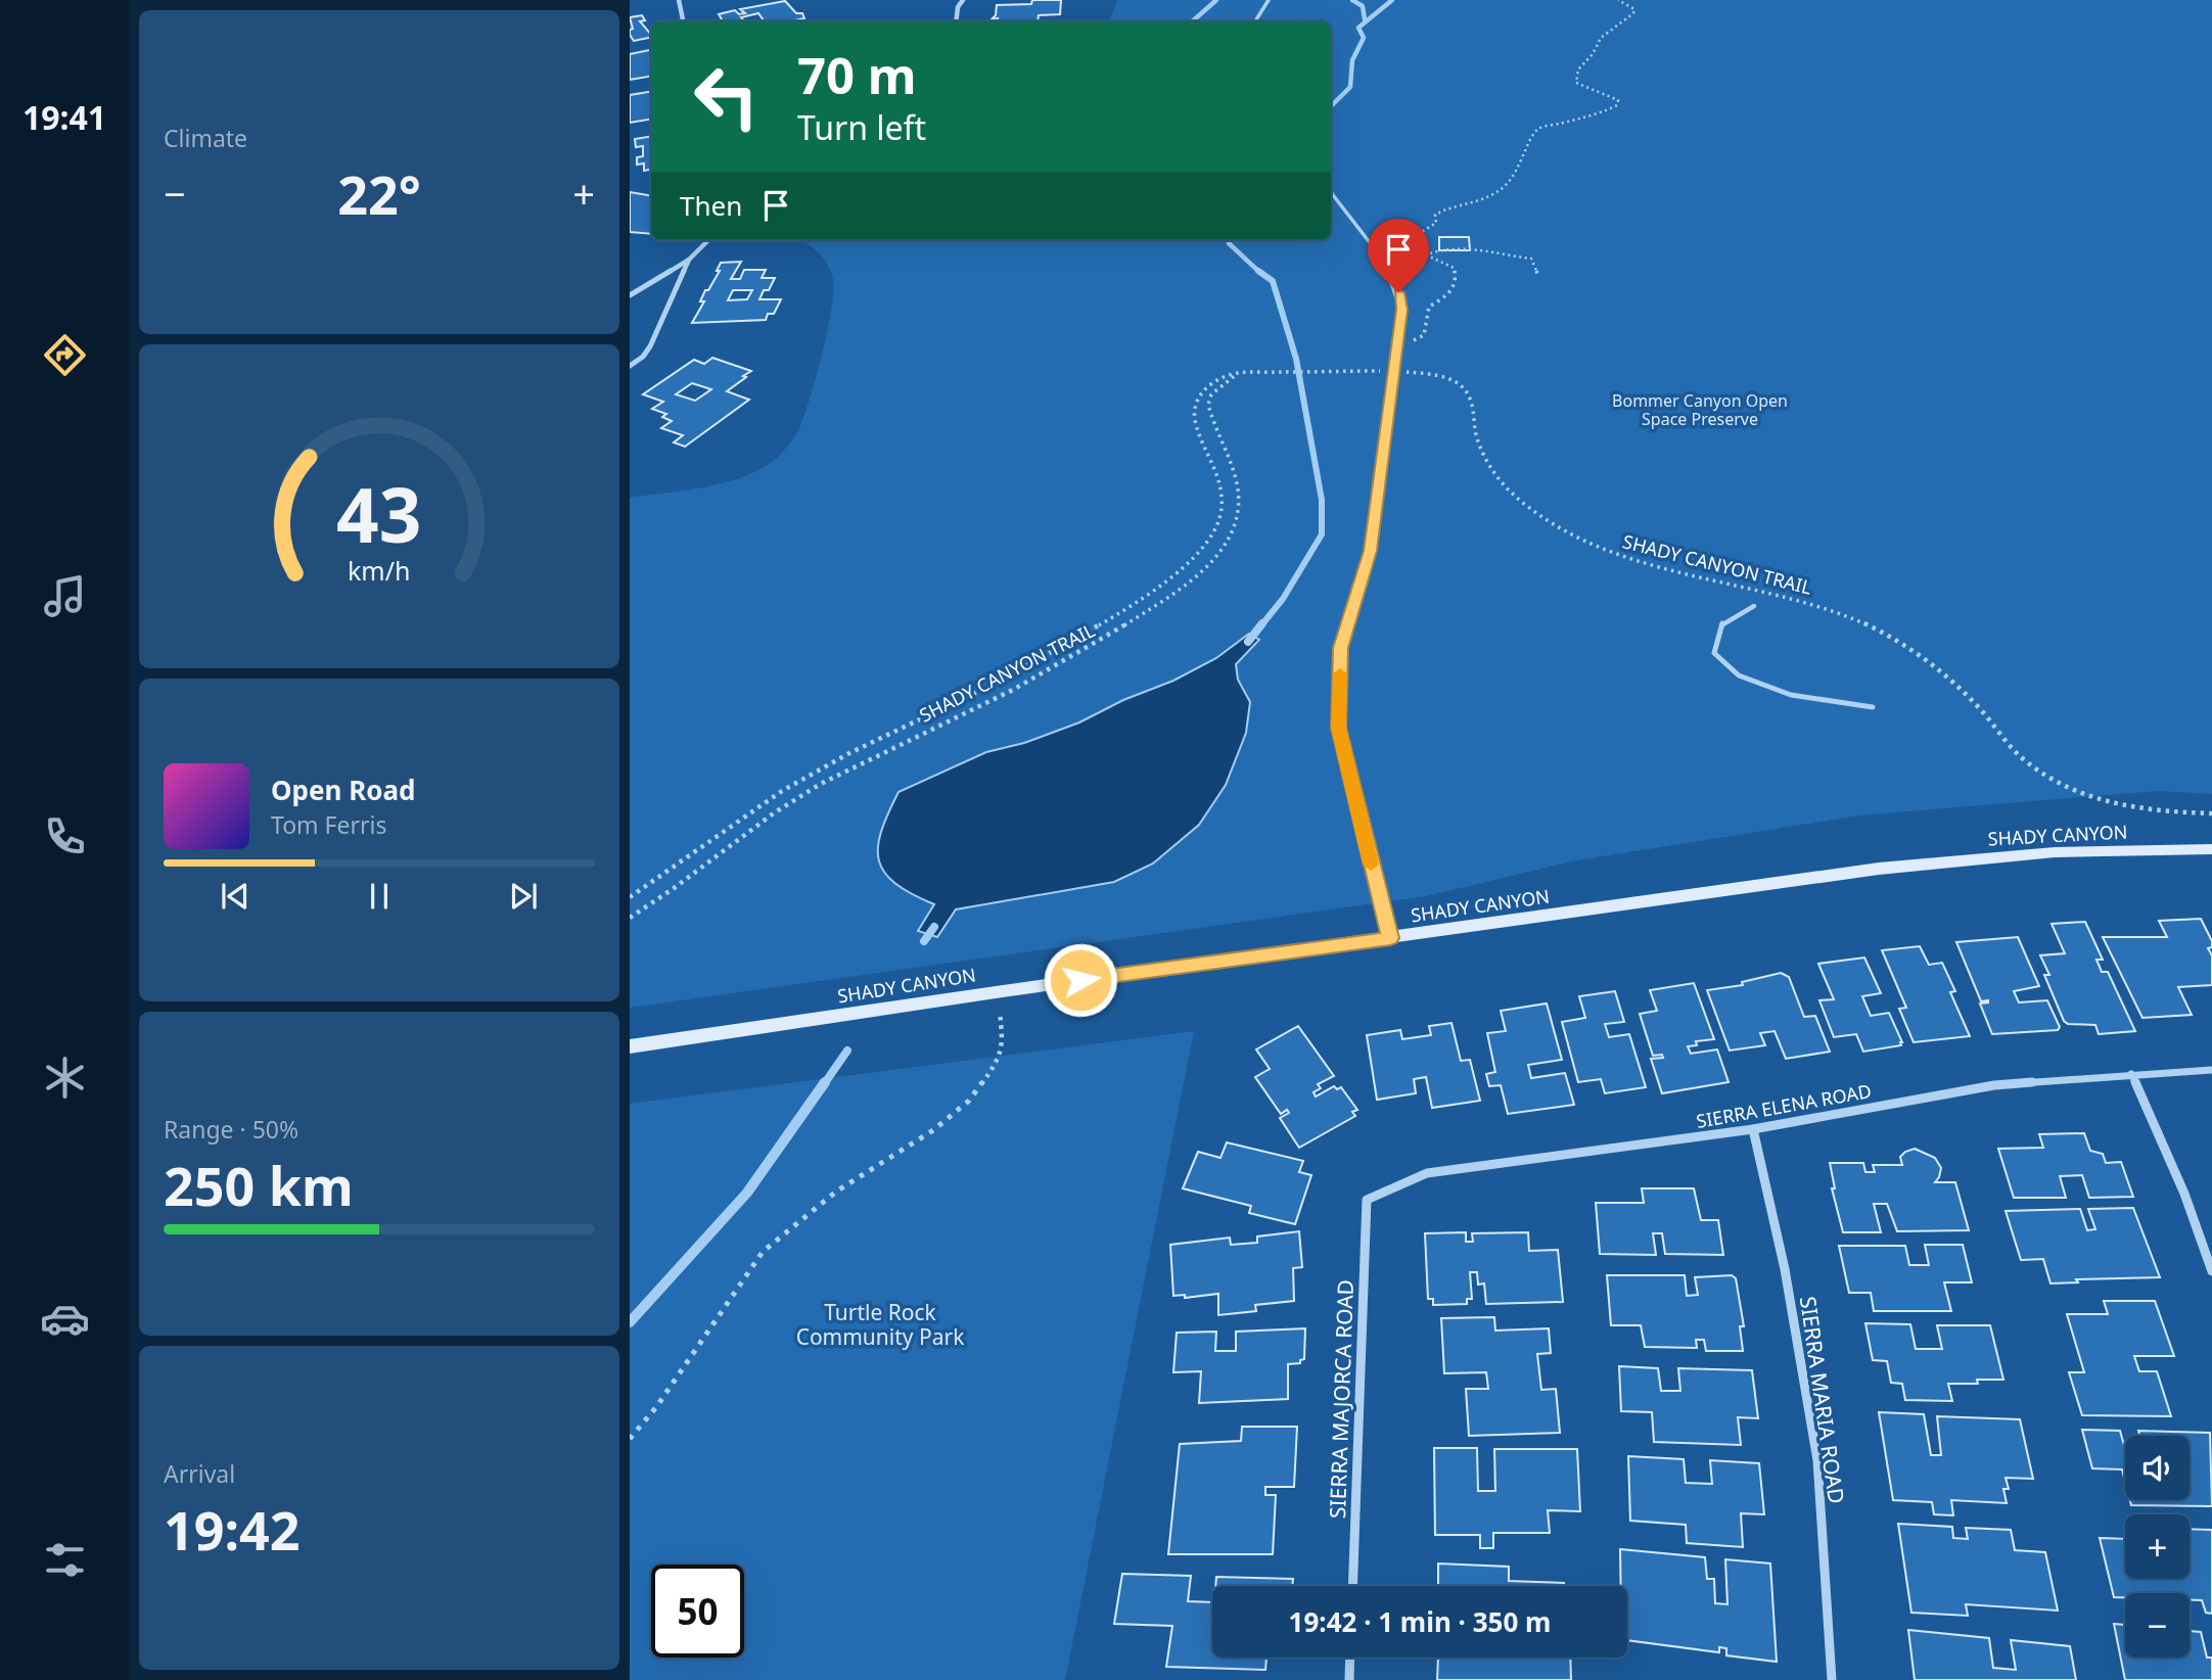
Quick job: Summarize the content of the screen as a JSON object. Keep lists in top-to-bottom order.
{
  "streets": {
    "main road": ["SHADY CANYON"],
    "street": ["SIERRA ELENA ROAD", "SIERRA MAJORCA ROAD", "SIERRA MARIA ROAD"],
    "path": ["SHADY CANYON TRAIL"]
  },
  "crossings": [
    ["SIERRA ELENA ROAD", "SIERRA MAJORCA ROAD"],
    ["SIERRA ELENA ROAD", "SIERRA MARIA ROAD"]
  ],
  "parks": ["Bommer Canyon Open Space Preserve", "Turtle Rock Community Park"],
  "page": {
    "tabs": "19:41",
    "tile": [
      "Climate",
      ["Range · 50%", "250 km"],
      ["Arrival", "19:42"]
    ],
    "turn": ["70 m", "Turn left"],
    "heat": ["−", "22°", "+"],
    "then": "Then",
    "song": ["Open Road", "Tom Ferris"],
    "map_buttons": ["+", "−"],
    "limit": "50",
    "trip": "19:42 · 1 min · 350 m",
    "gauge": ["43", "km/h"]
  }
}
